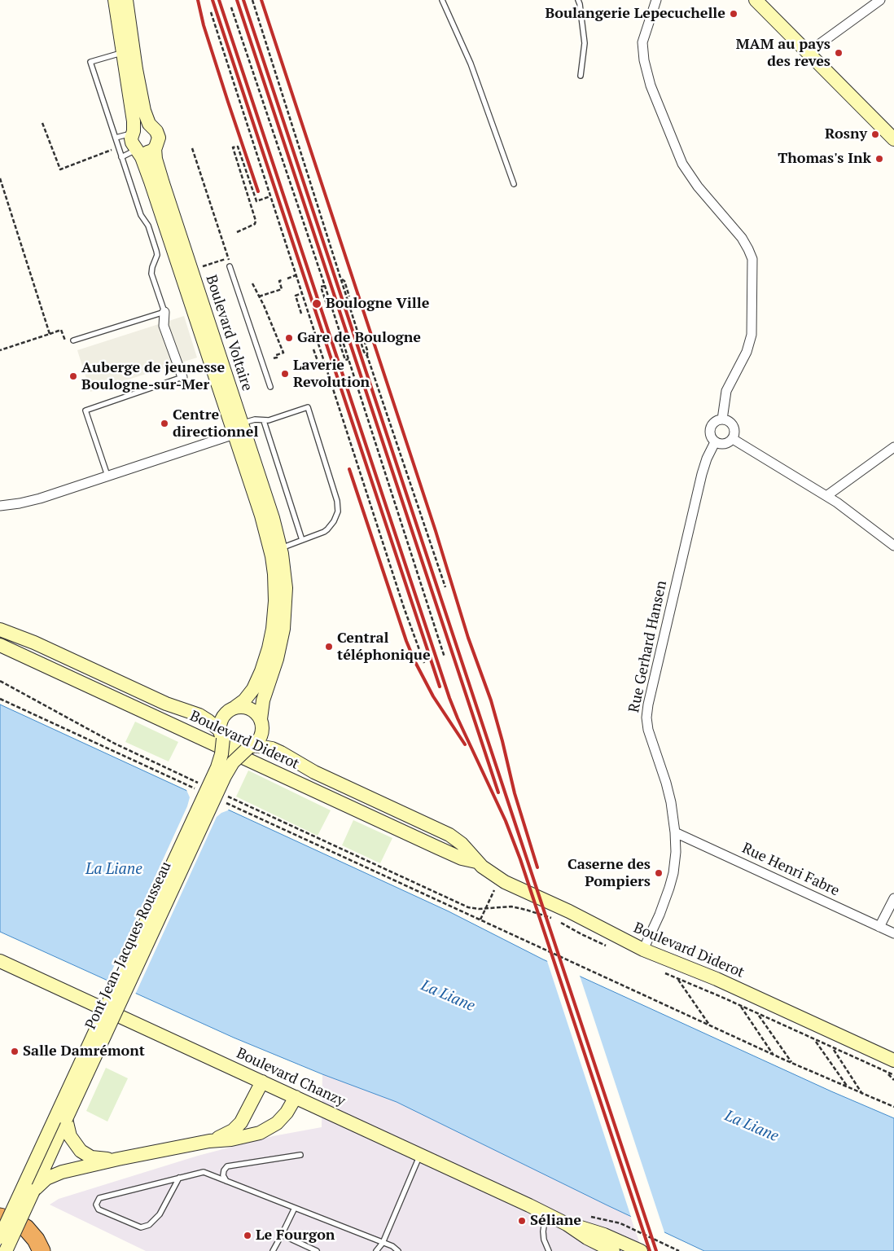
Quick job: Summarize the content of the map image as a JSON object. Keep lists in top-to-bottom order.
{
  "streets": {
    "street": [
      "Boulevard Voltaire",
      "Rue Gerhard Hansen",
      "Boulevard Diderot",
      "Rue Henri Fabre",
      "Pont Jean-Jacques Rousseau",
      "Boulevard Chanzy"
    ]
  },
  "crossings": [
    ["Boulevard Voltaire", "Boulevard Diderot"],
    ["Boulevard Voltaire", "Pont Jean-Jacques Rousseau"],
    ["Rue Gerhard Hansen", "Boulevard Diderot"],
    ["Rue Gerhard Hansen", "Rue Henri Fabre"],
    ["Boulevard Diderot", "Pont Jean-Jacques Rousseau"]
  ],
  "water": ["La Liane"],
  "places": [
    "Boulangerie Lepecuchelle",
    "MAM au pays des reves",
    "Rosny",
    "Thomas's Ink",
    "Boulogne Ville",
    "Gare de Boulogne",
    "Laverie Revolution",
    "Auberge de jeunesse Boulogne-sur-Mer",
    "Centre directionnel",
    "Central téléphonique",
    "Caserne des Pompiers",
    "Salle Damrémont",
    "Séliane",
    "Le Fourgon"
  ]
}
